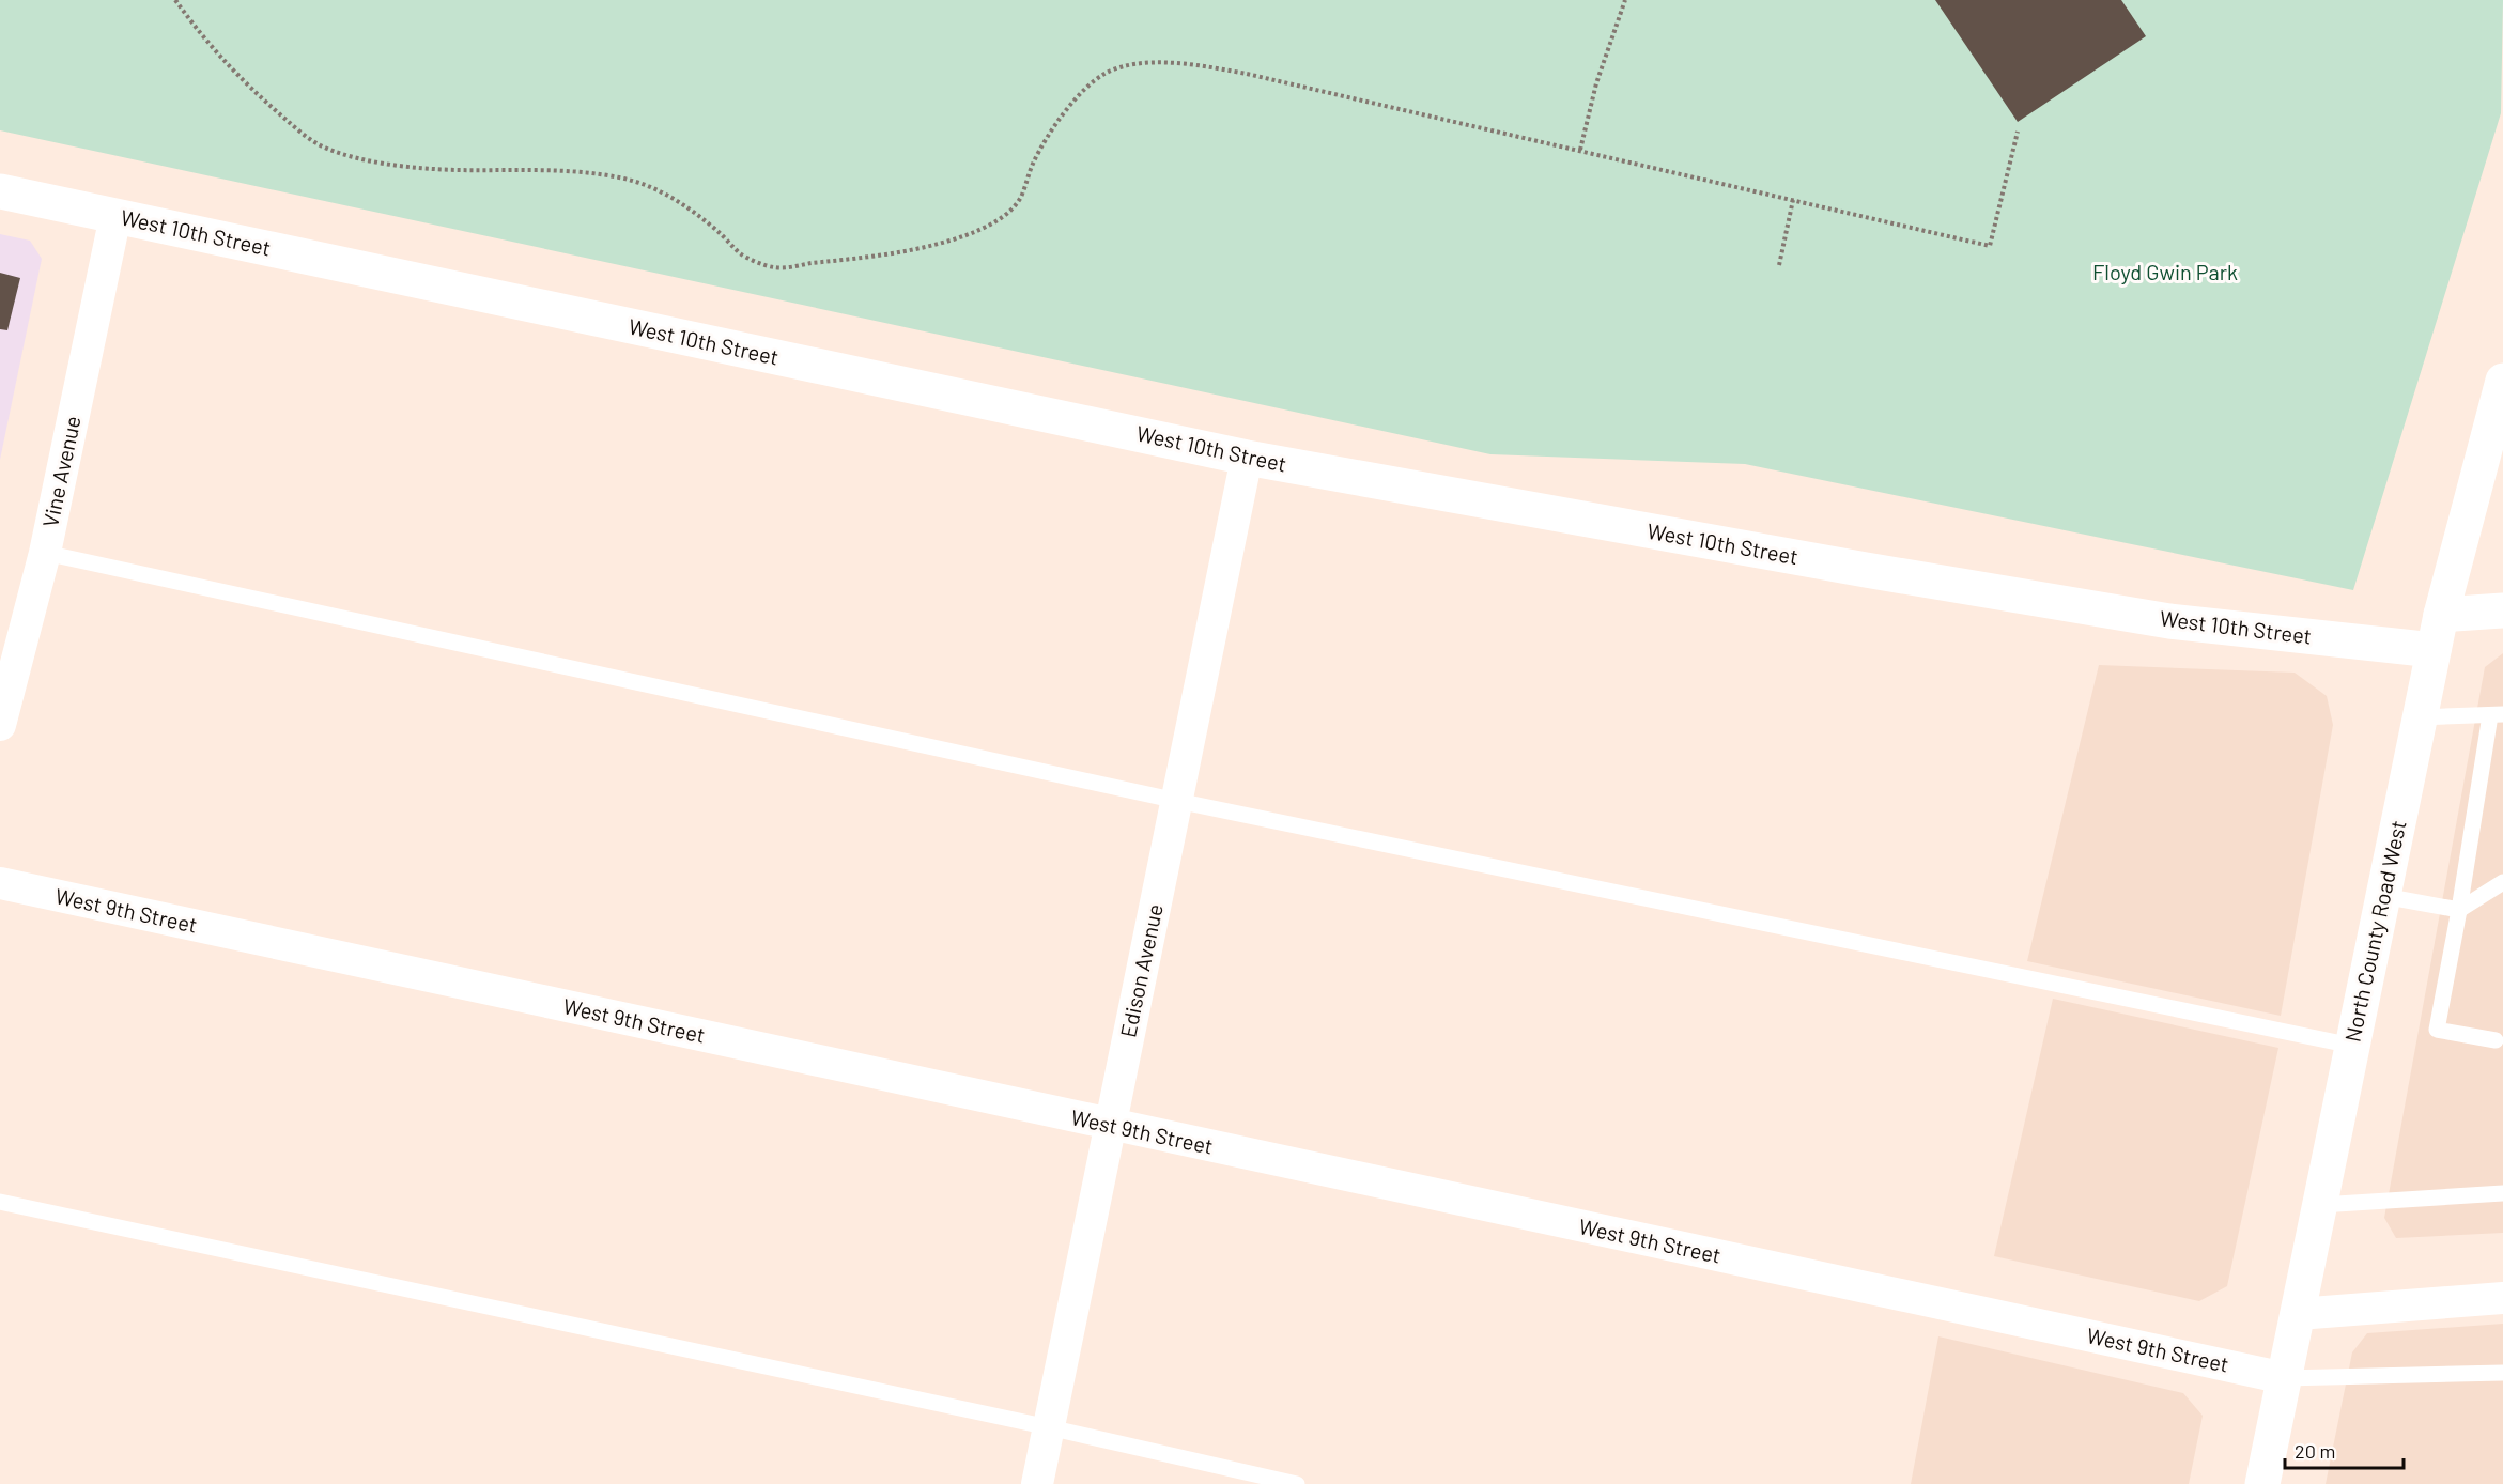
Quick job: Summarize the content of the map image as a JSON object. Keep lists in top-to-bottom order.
{
  "streets": {
    "street": [
      "West 10th Street",
      "Vine Avenue",
      "West 9th Street",
      "North County Road West",
      "Edison Avenue"
    ]
  },
  "crossings": [
    ["West 10th Street", "Vine Avenue"],
    ["West 10th Street", "North County Road West"],
    ["West 10th Street", "Edison Avenue"],
    ["West 9th Street", "North County Road West"],
    ["West 9th Street", "Edison Avenue"]
  ],
  "parks": ["Floyd Gwin Park"],
  "scale_bar": "20 m"
}
